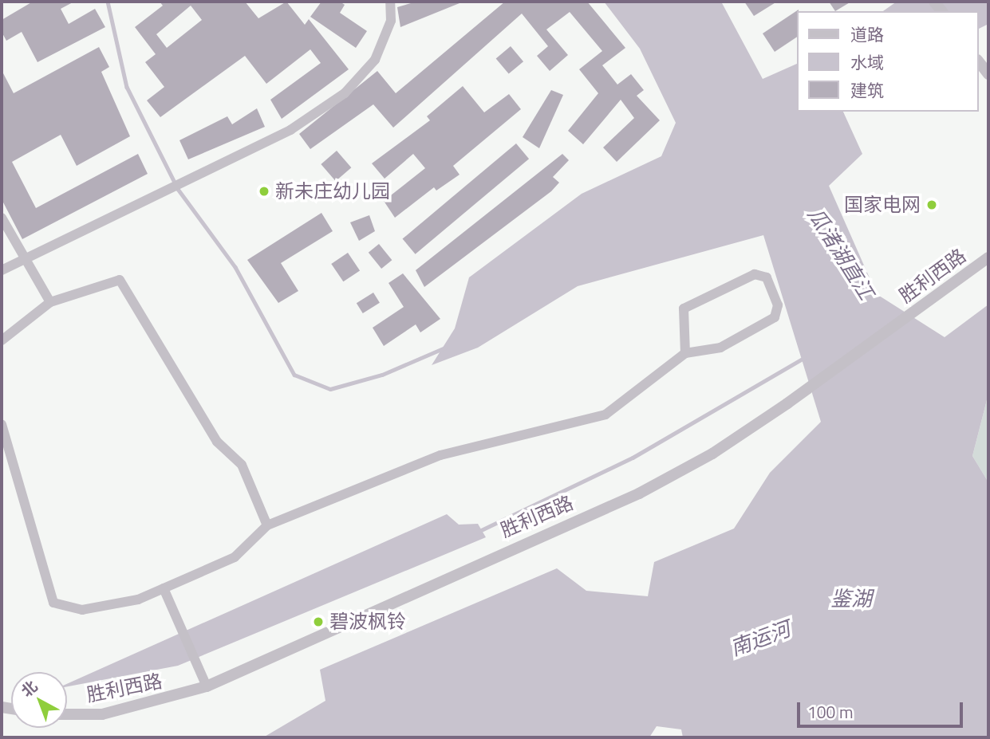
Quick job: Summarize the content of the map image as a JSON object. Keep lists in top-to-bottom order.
{
  "streets": {
    "street": ["胜利西路"]
  },
  "water": ["瓜渚湖直江", "鉴湖", "南运河"],
  "places": ["新未庄幼儿园", "国家电网", "碧波枫铃"],
  "legend": ["道路", "水域", "建筑"],
  "scale_bar": "100 m",
  "north": "top left"
}
